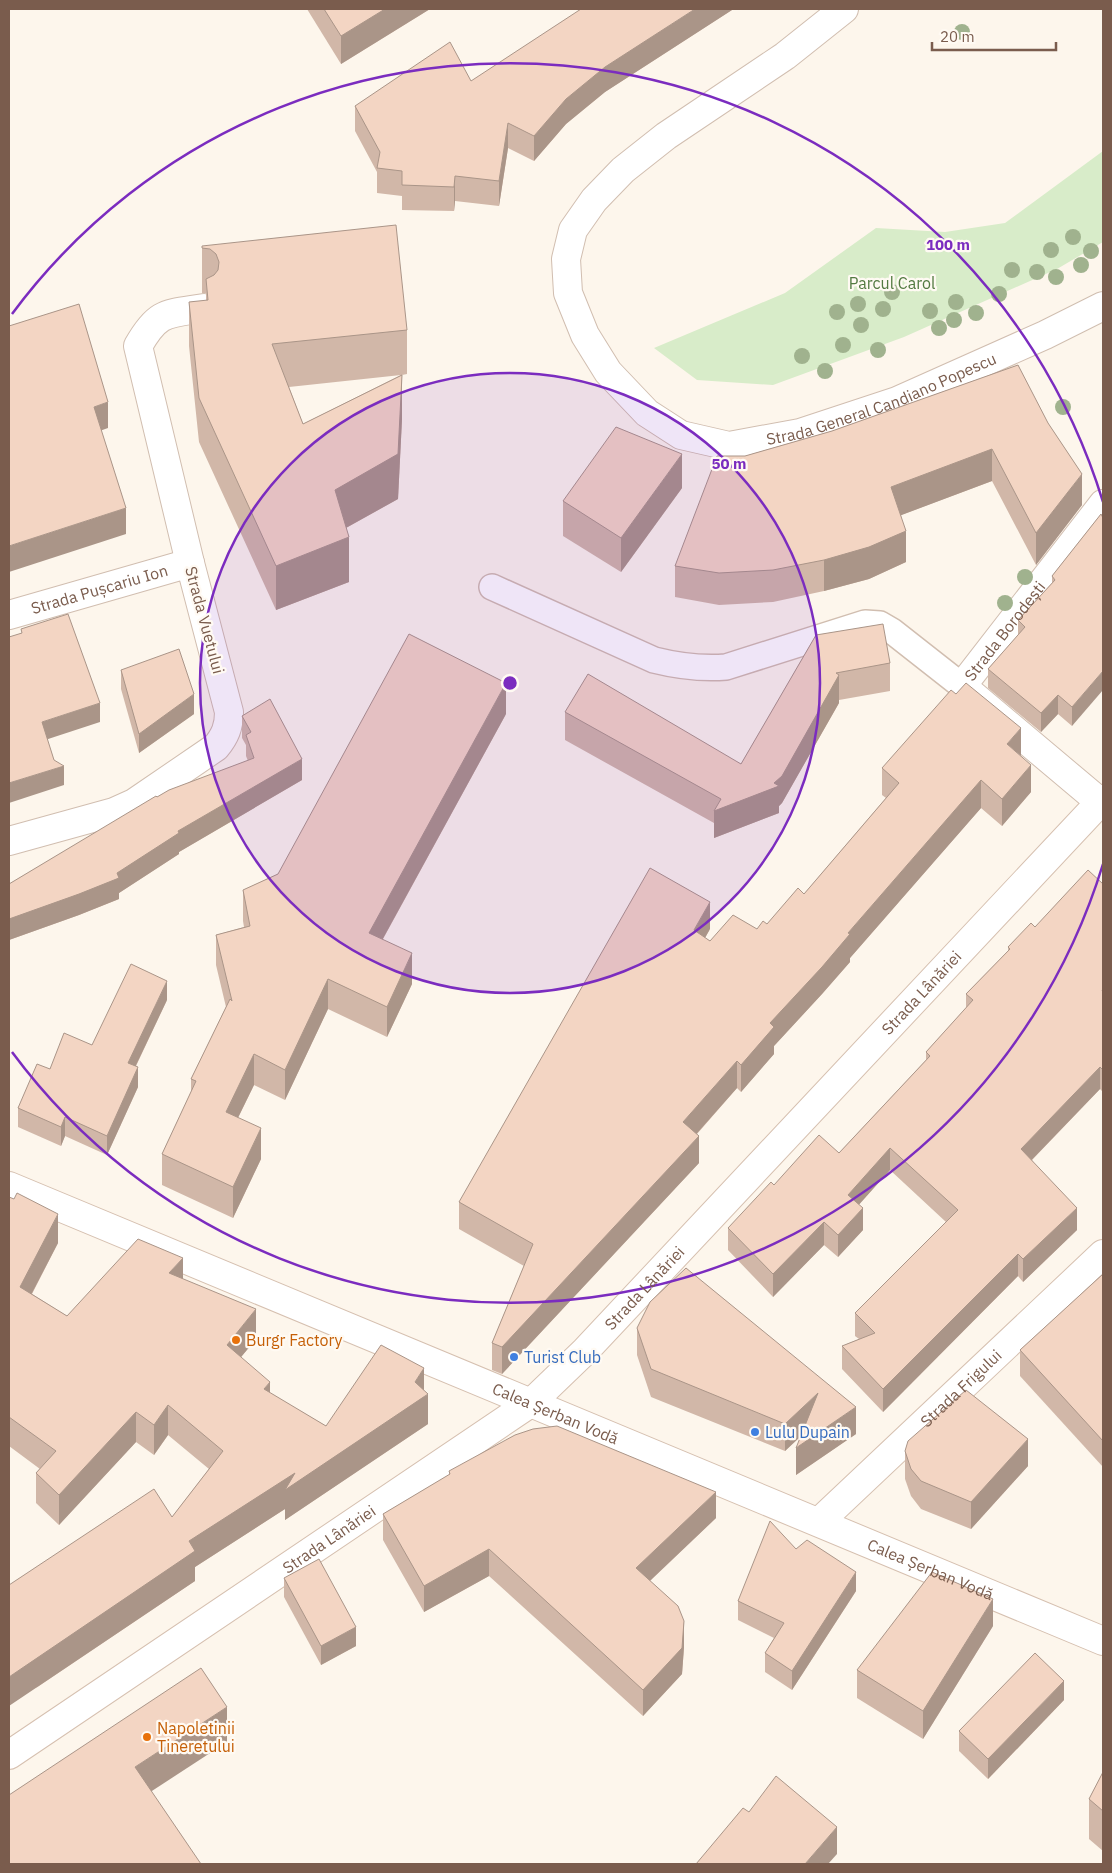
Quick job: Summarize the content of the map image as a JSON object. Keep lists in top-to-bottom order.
{
  "streets": {
    "street": [
      "Strada General Candiano Popescu",
      "Strada Pușcariu Ion",
      "Strada Vuetului",
      "Strada Borodești",
      "Strada Lânăriei",
      "Strada Frigului",
      "Calea Șerban Vodă"
    ]
  },
  "crossings": [
    ["Strada Pușcariu Ion", "Strada Vuetului"],
    ["Strada Borodești", "Strada Lânăriei"],
    ["Strada Lânăriei", "Calea Șerban Vodă"],
    ["Strada Frigului", "Calea Șerban Vodă"]
  ],
  "parks": ["Parcul Carol"],
  "places": [
    "Burgr Factory",
    "Turist Club",
    "Lulu Dupain",
    "Napoletinii Tineretului"
  ],
  "scale_bar": "20 m",
  "rings": ["100 m", "50 m"]
}
